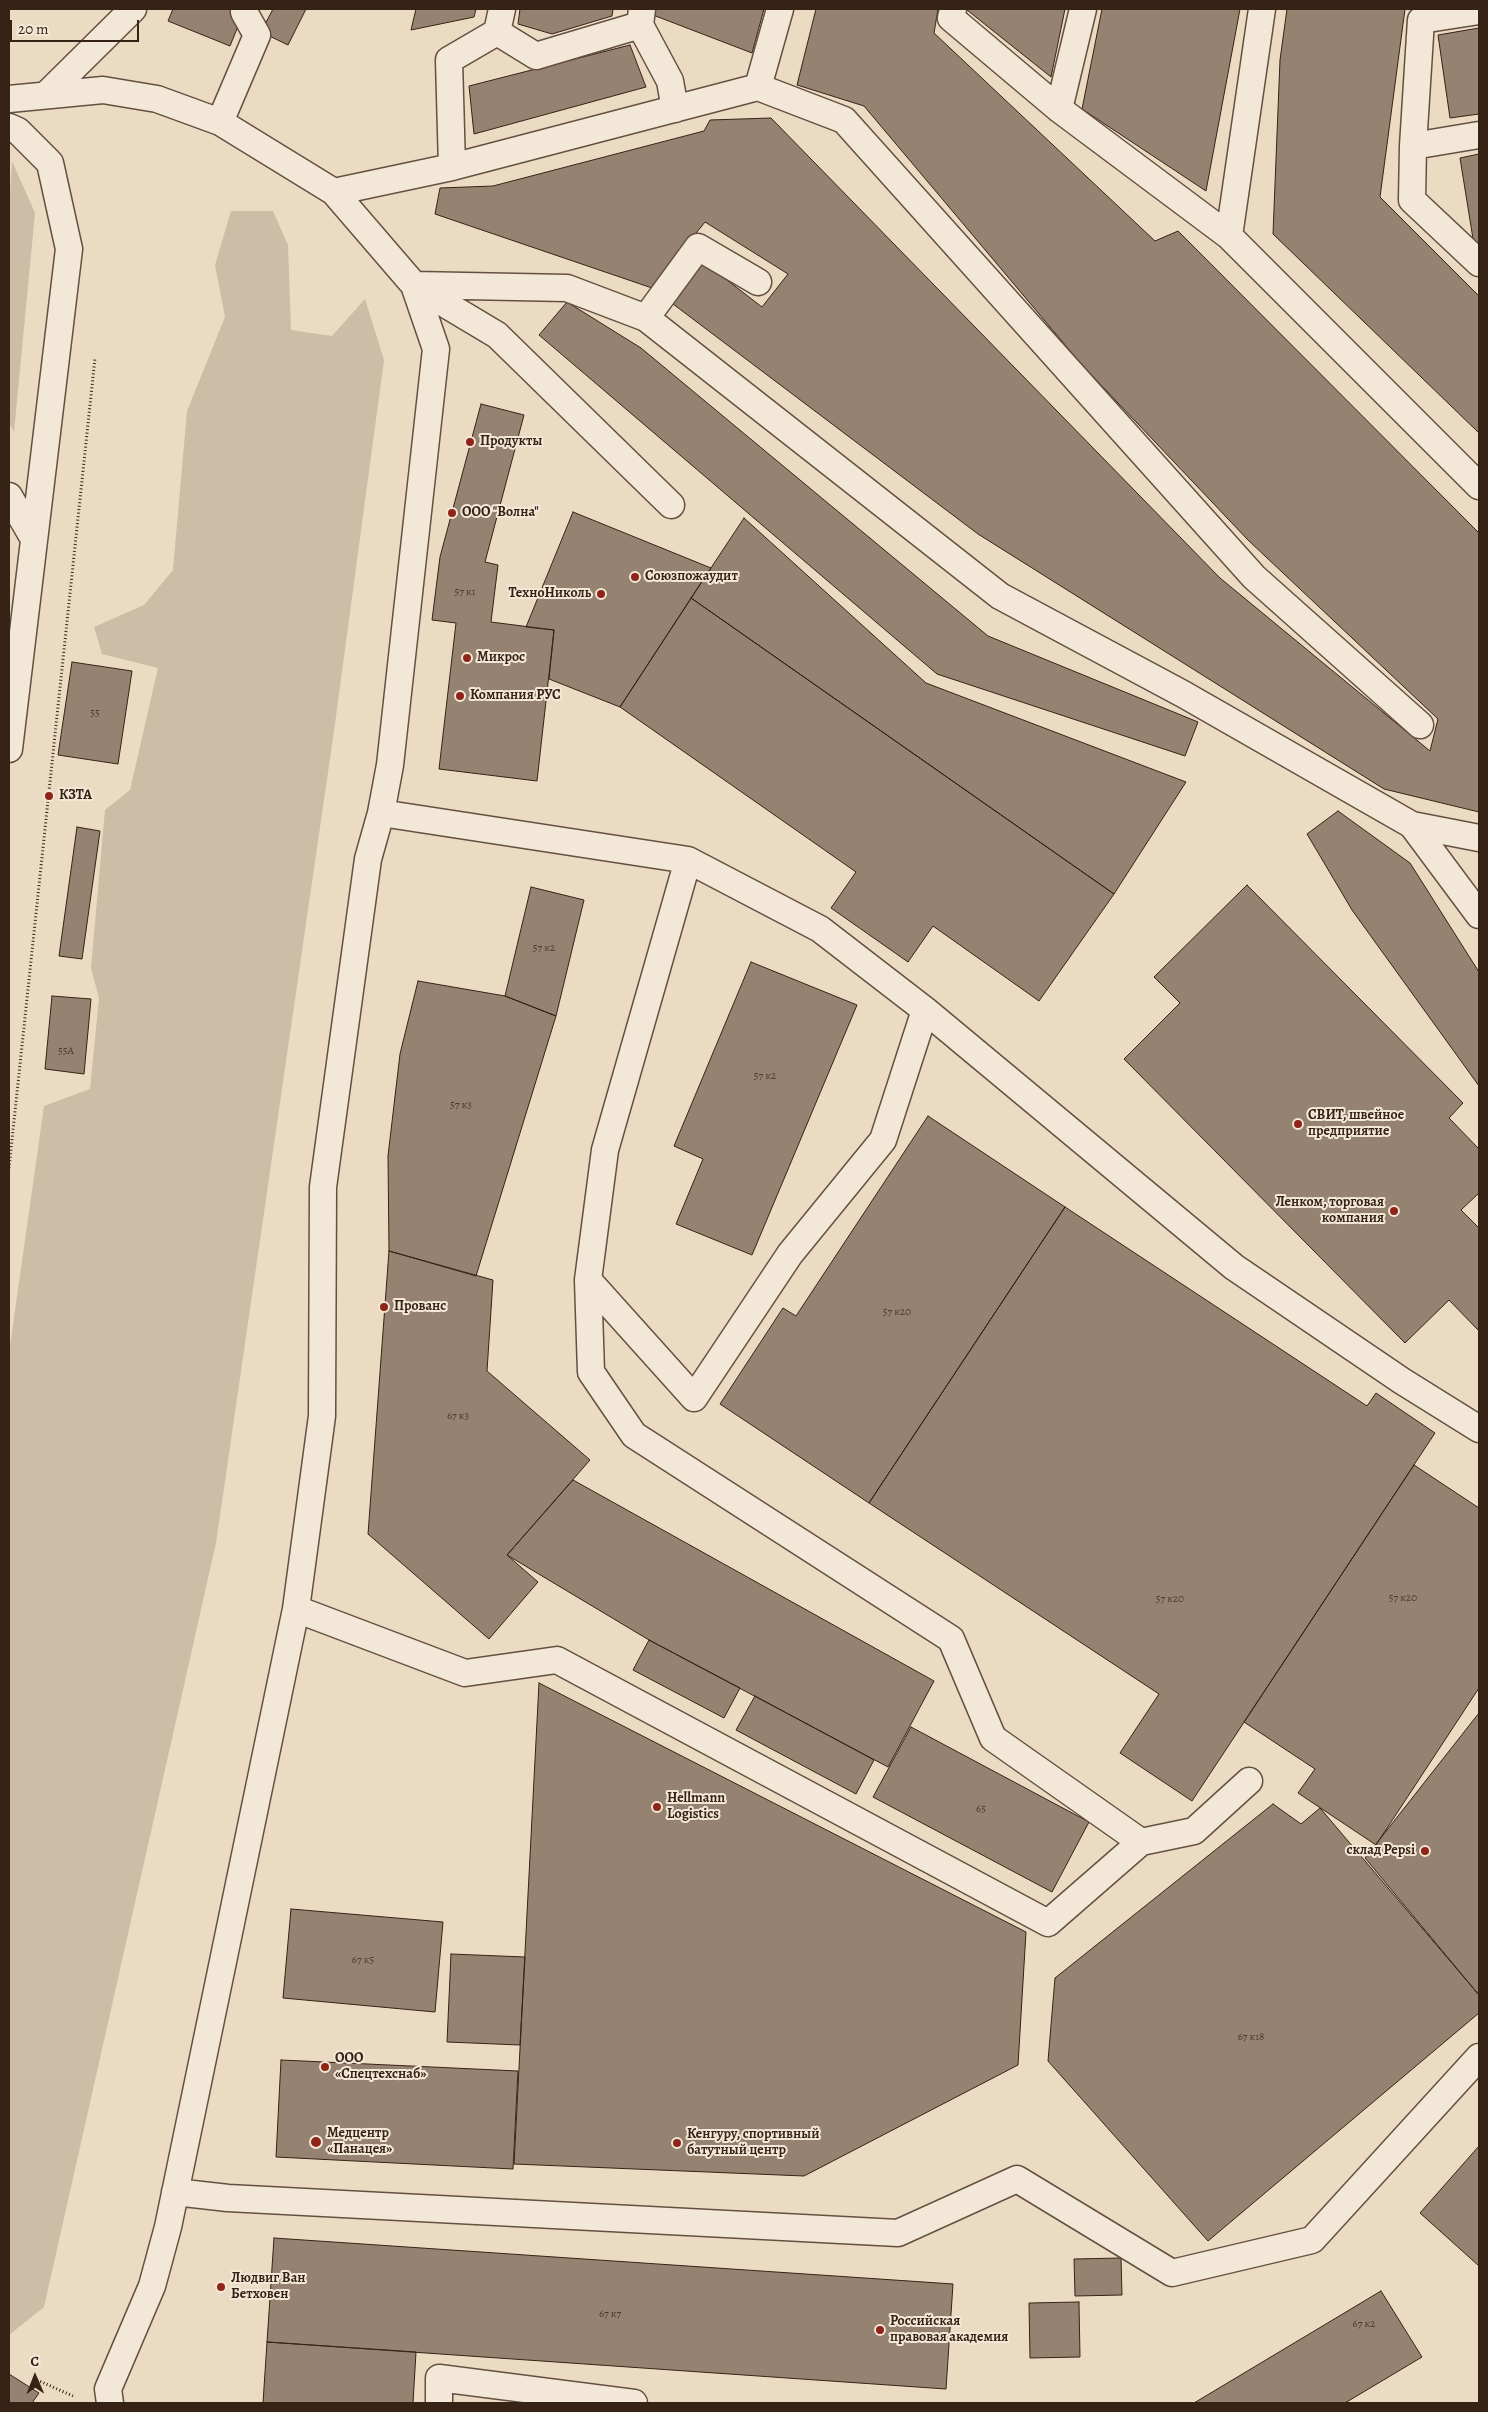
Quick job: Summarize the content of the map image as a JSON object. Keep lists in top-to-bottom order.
{
  "places": [
    "Продукты",
    "ООО \"Волна\"",
    "Союзпожаудит",
    "ТехноНиколь",
    "Микрос",
    "Компания РУС",
    "КЗТА",
    "СВИТ, швейное предприятие",
    "Ленком, торговая компания",
    "Прованс",
    "Hellmann Logistics",
    "склад Pepsi",
    "ООО «Спецтехснаб»",
    "Медцентр «Панацея»",
    "Кенгуру, спортивный батутный центр",
    "Людвиг Ван Бетховен",
    "Российская правовая академия"
  ],
  "house_numbers": [
    "57 к1",
    "55",
    "57 к2",
    "55А",
    "57 к2",
    "57 к3",
    "57 к20",
    "67 к3",
    "57 к20",
    "57 к20",
    "65",
    "67 к5",
    "67 к18",
    "67 к7",
    "67 к2"
  ],
  "scale_bar": "20 m",
  "north": "top"
}
